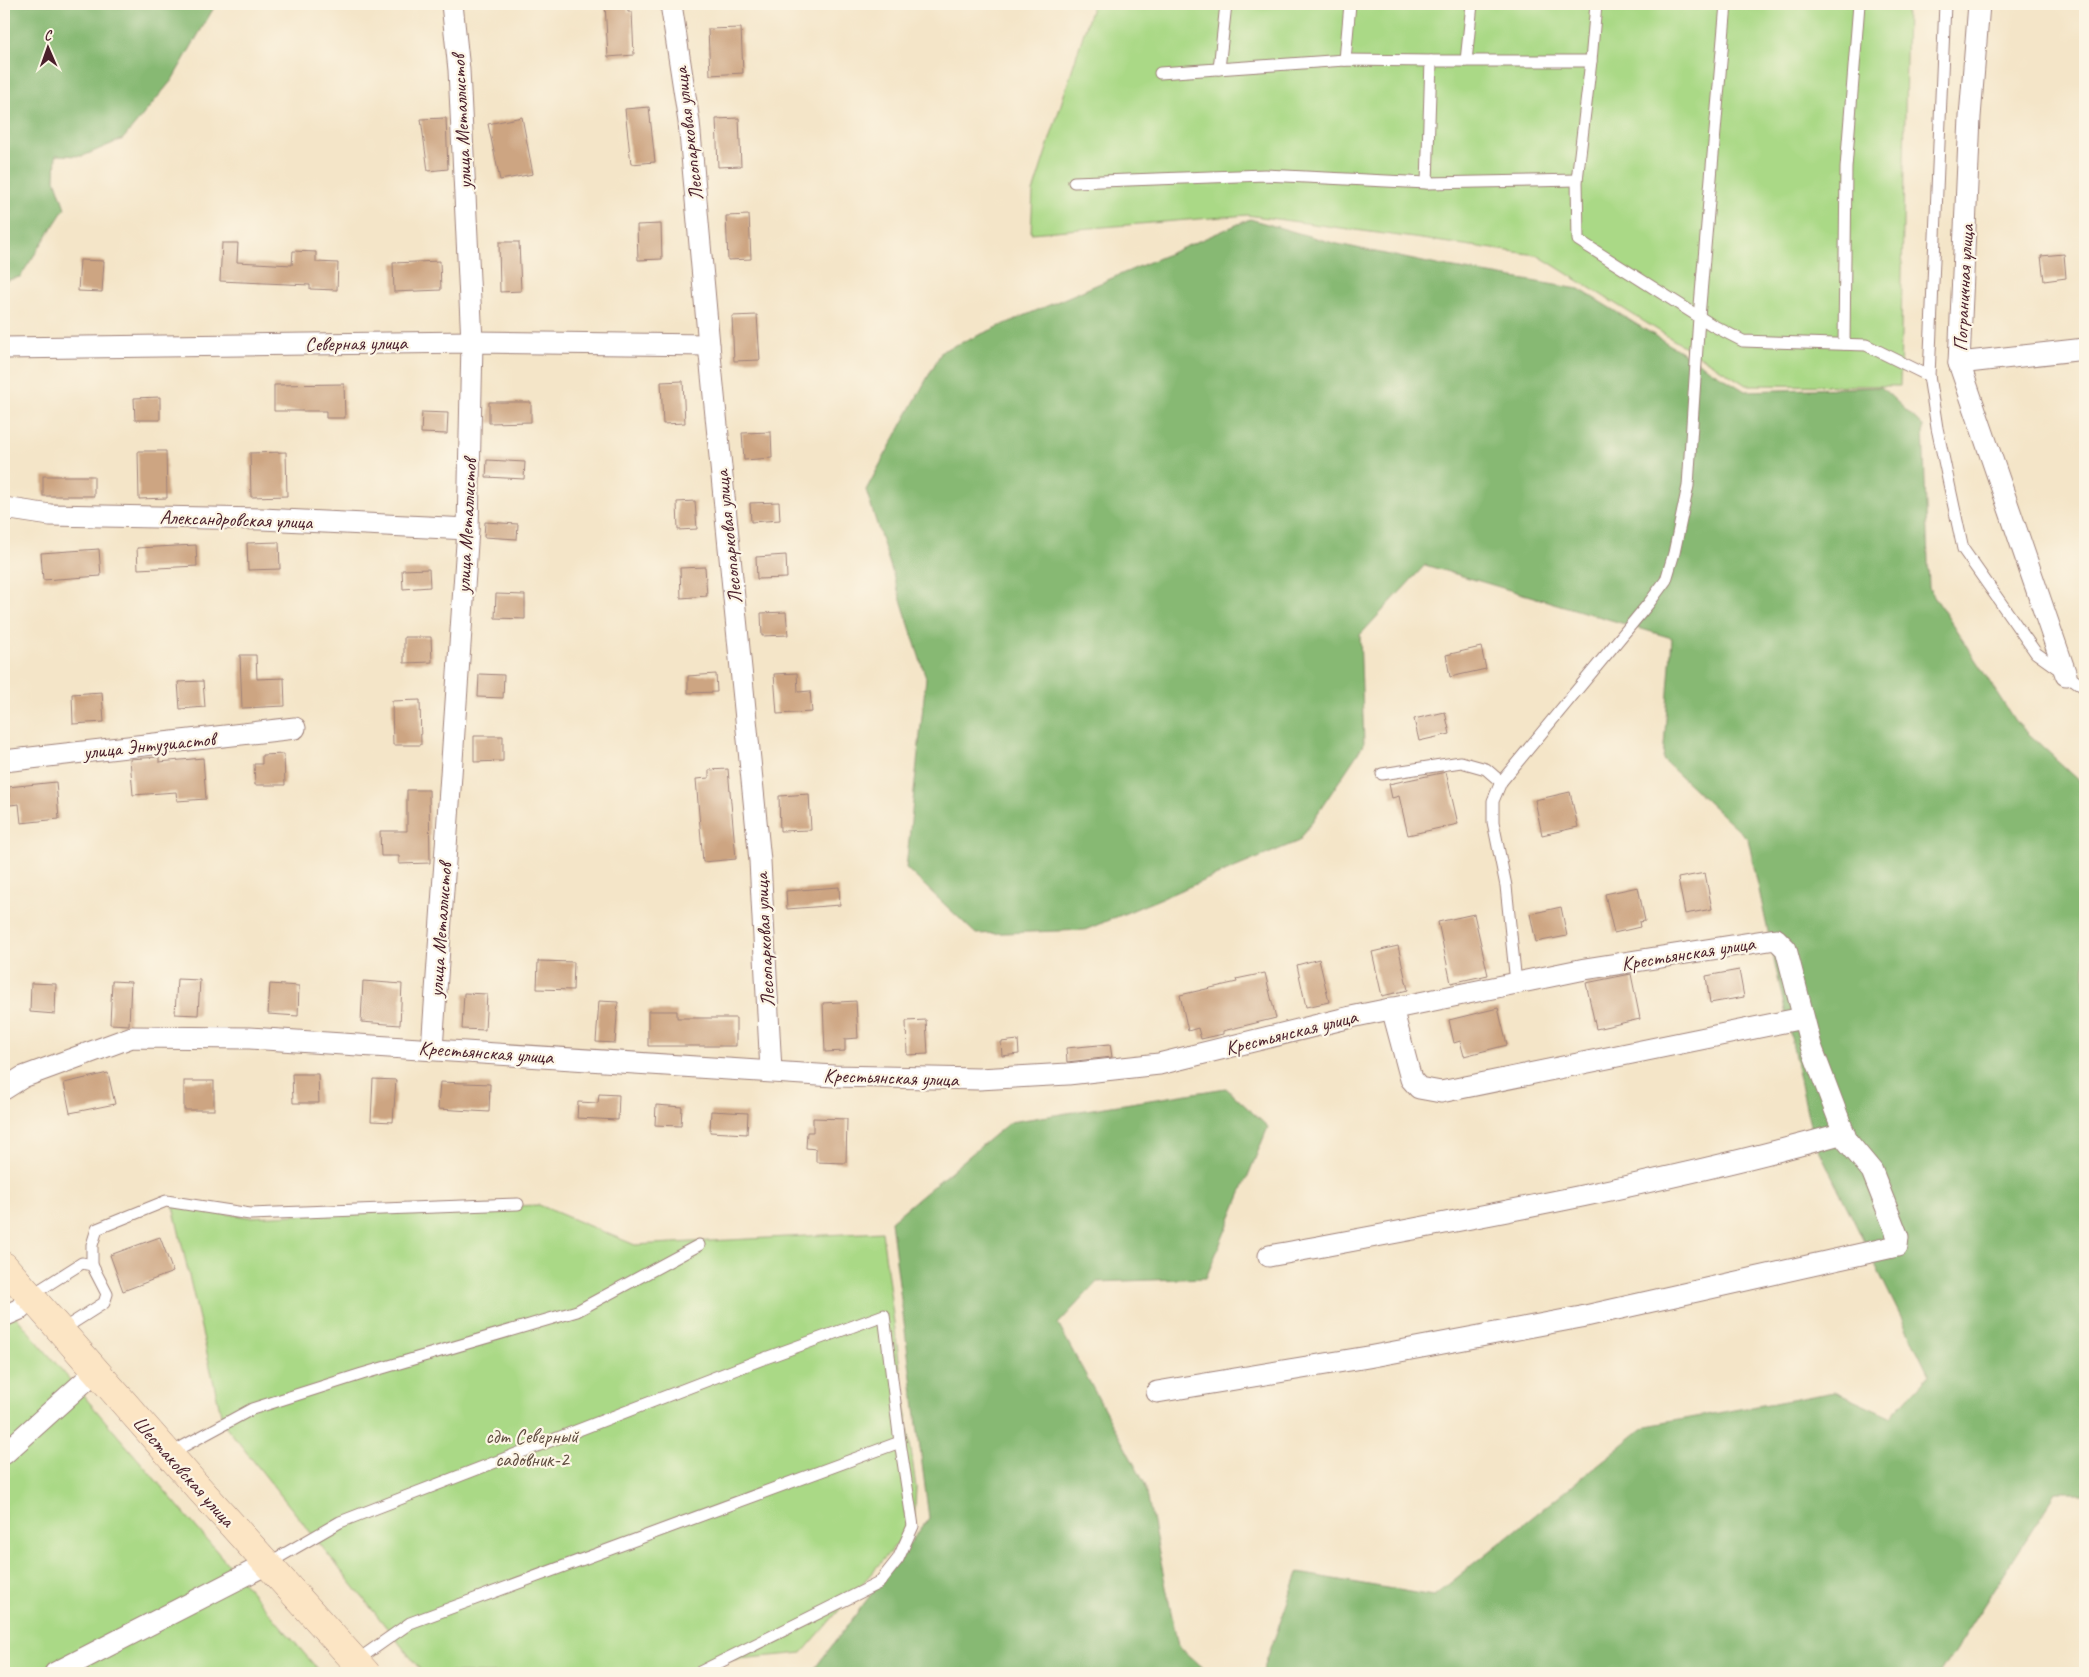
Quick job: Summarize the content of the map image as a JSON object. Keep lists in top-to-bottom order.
{
  "streets": {
    "main road": ["Шестаковская улица"],
    "street": [
      "улица Металлистов",
      "Лесопарковая улица",
      "Пограничная улица",
      "Северная улица",
      "Александровская улица",
      "улица Энтузиастов",
      "Крестьянская улица"
    ]
  },
  "crossings": [
    ["улица Металлистов", "Северная улица"],
    ["улица Металлистов", "Александровская улица"],
    ["улица Металлистов", "Крестьянская улица"],
    ["Лесопарковая улица", "Северная улица"],
    ["Лесопарковая улица", "Крестьянская улица"]
  ],
  "parks": ["сдт Северный садовник-2"],
  "north": "top"
}
